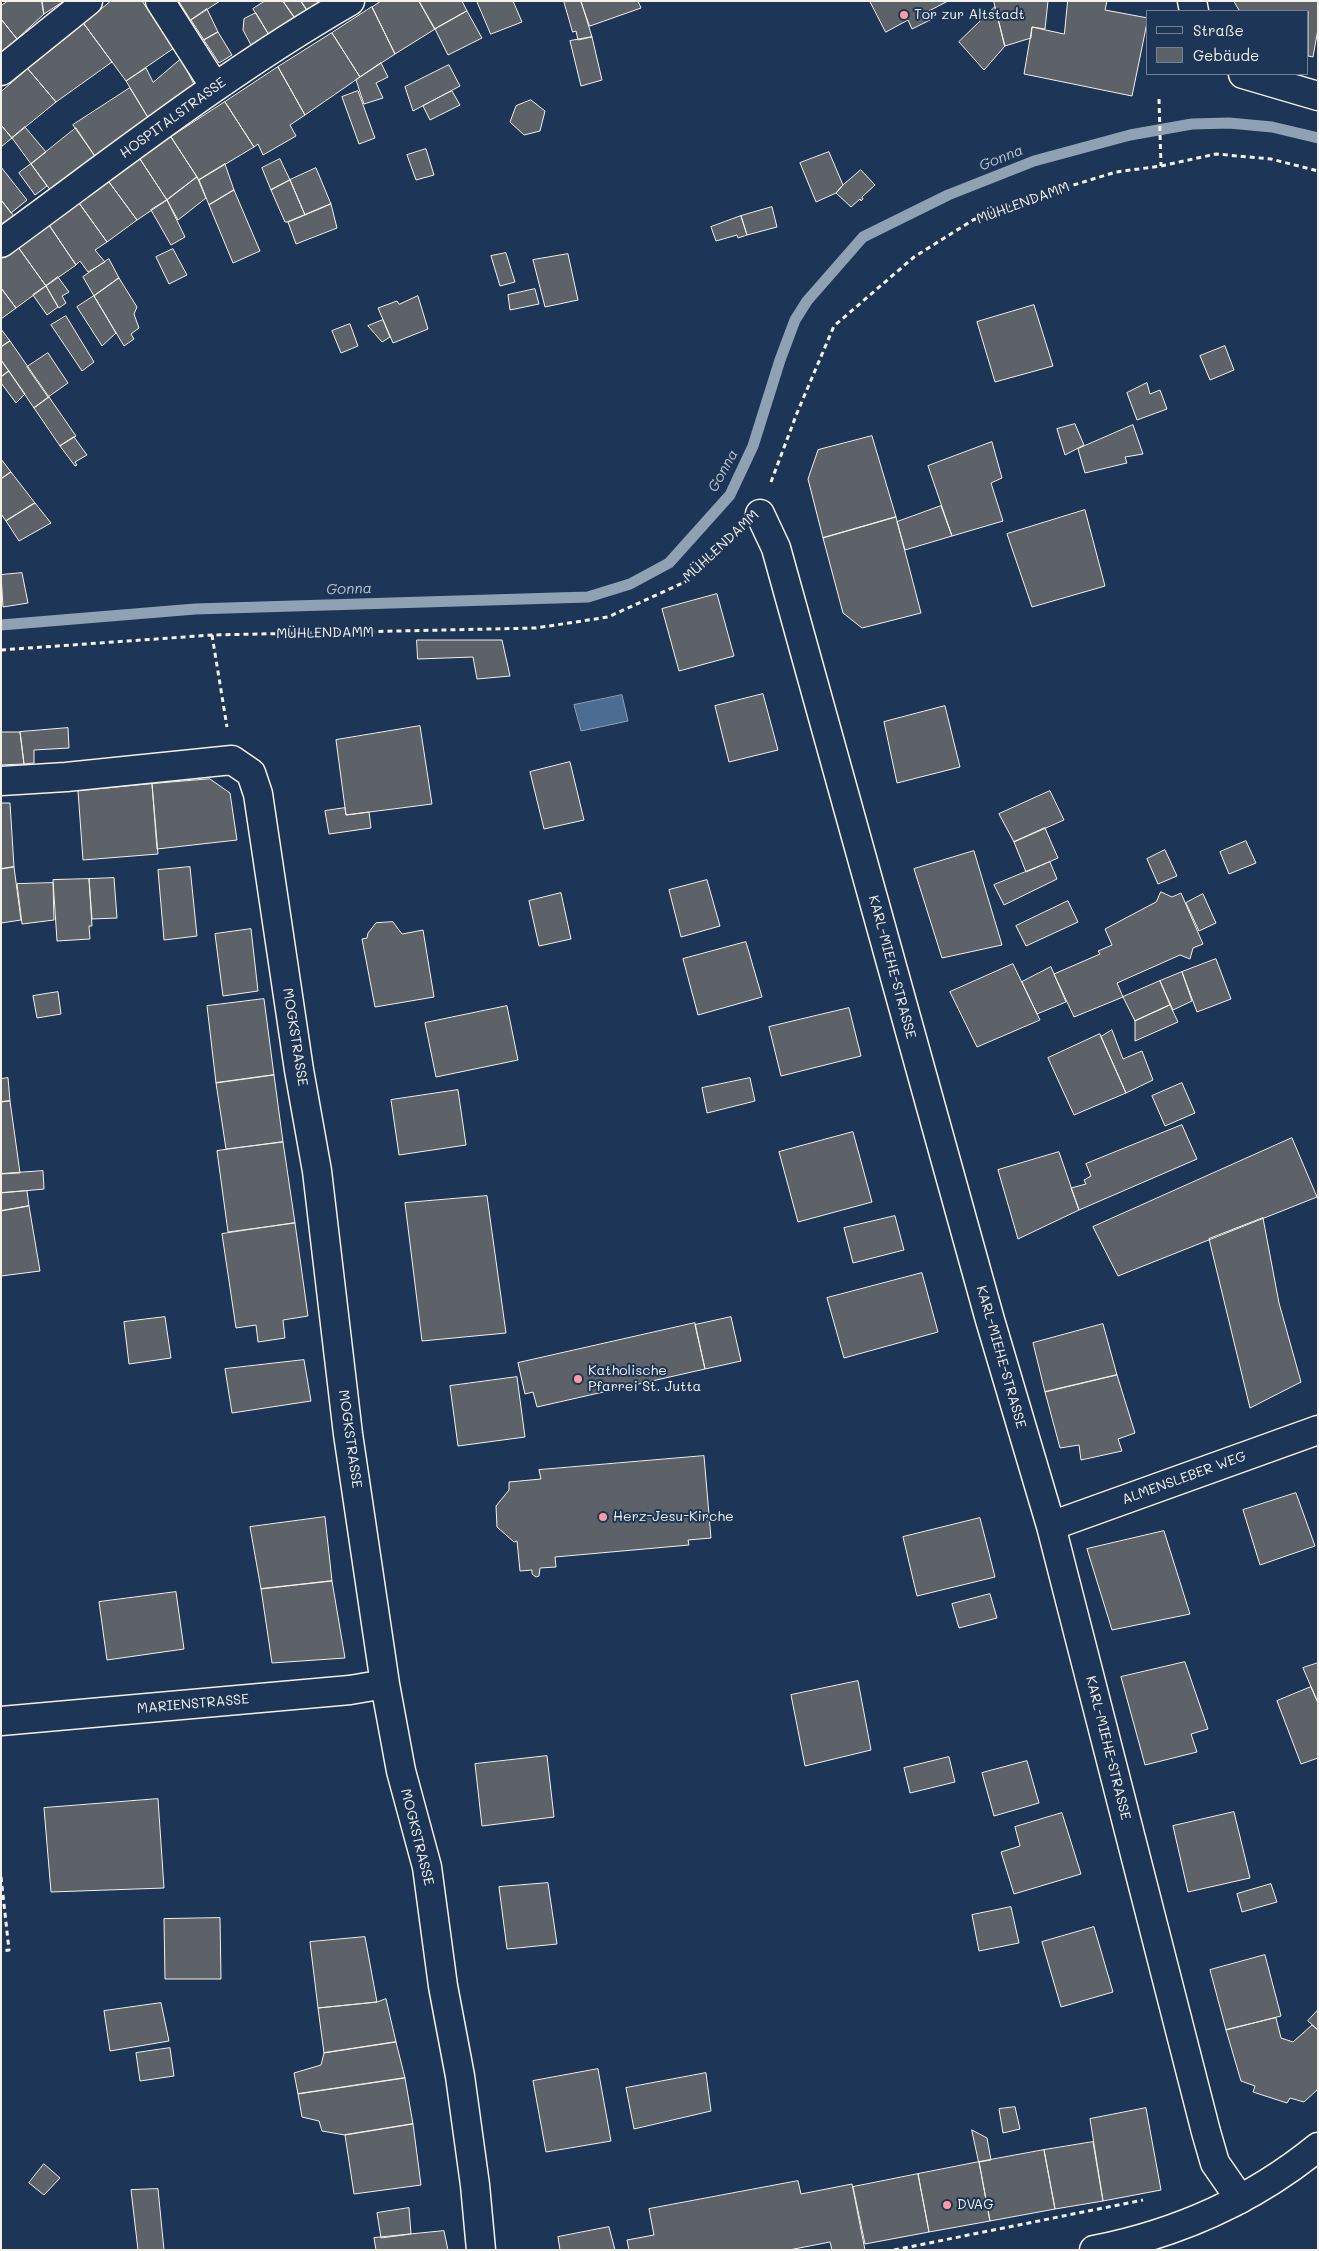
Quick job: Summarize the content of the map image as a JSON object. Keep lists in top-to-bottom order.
{
  "streets": {
    "street": [
      "HOSPITALSTRASSE",
      "KARL-MIEHE-STRASSE",
      "MOGKSTRASSE",
      "ALMENSLEBER WEG",
      "MARIENSTRASSE"
    ],
    "path": ["MÜHLENDAMM"]
  },
  "crossings": [
    ["MÜHLENDAMM", "KARL-MIEHE-STRASSE"],
    ["KARL-MIEHE-STRASSE", "ALMENSLEBER WEG"],
    ["MOGKSTRASSE", "MARIENSTRASSE"]
  ],
  "water": ["Gonna"],
  "places": [
    "Tor zur Altstadt",
    "Katholische Pfarrei St. Jutta",
    "Herz-Jesu-Kirche",
    "DVAG"
  ],
  "legend": ["Straße", "Gebäude"]
}
